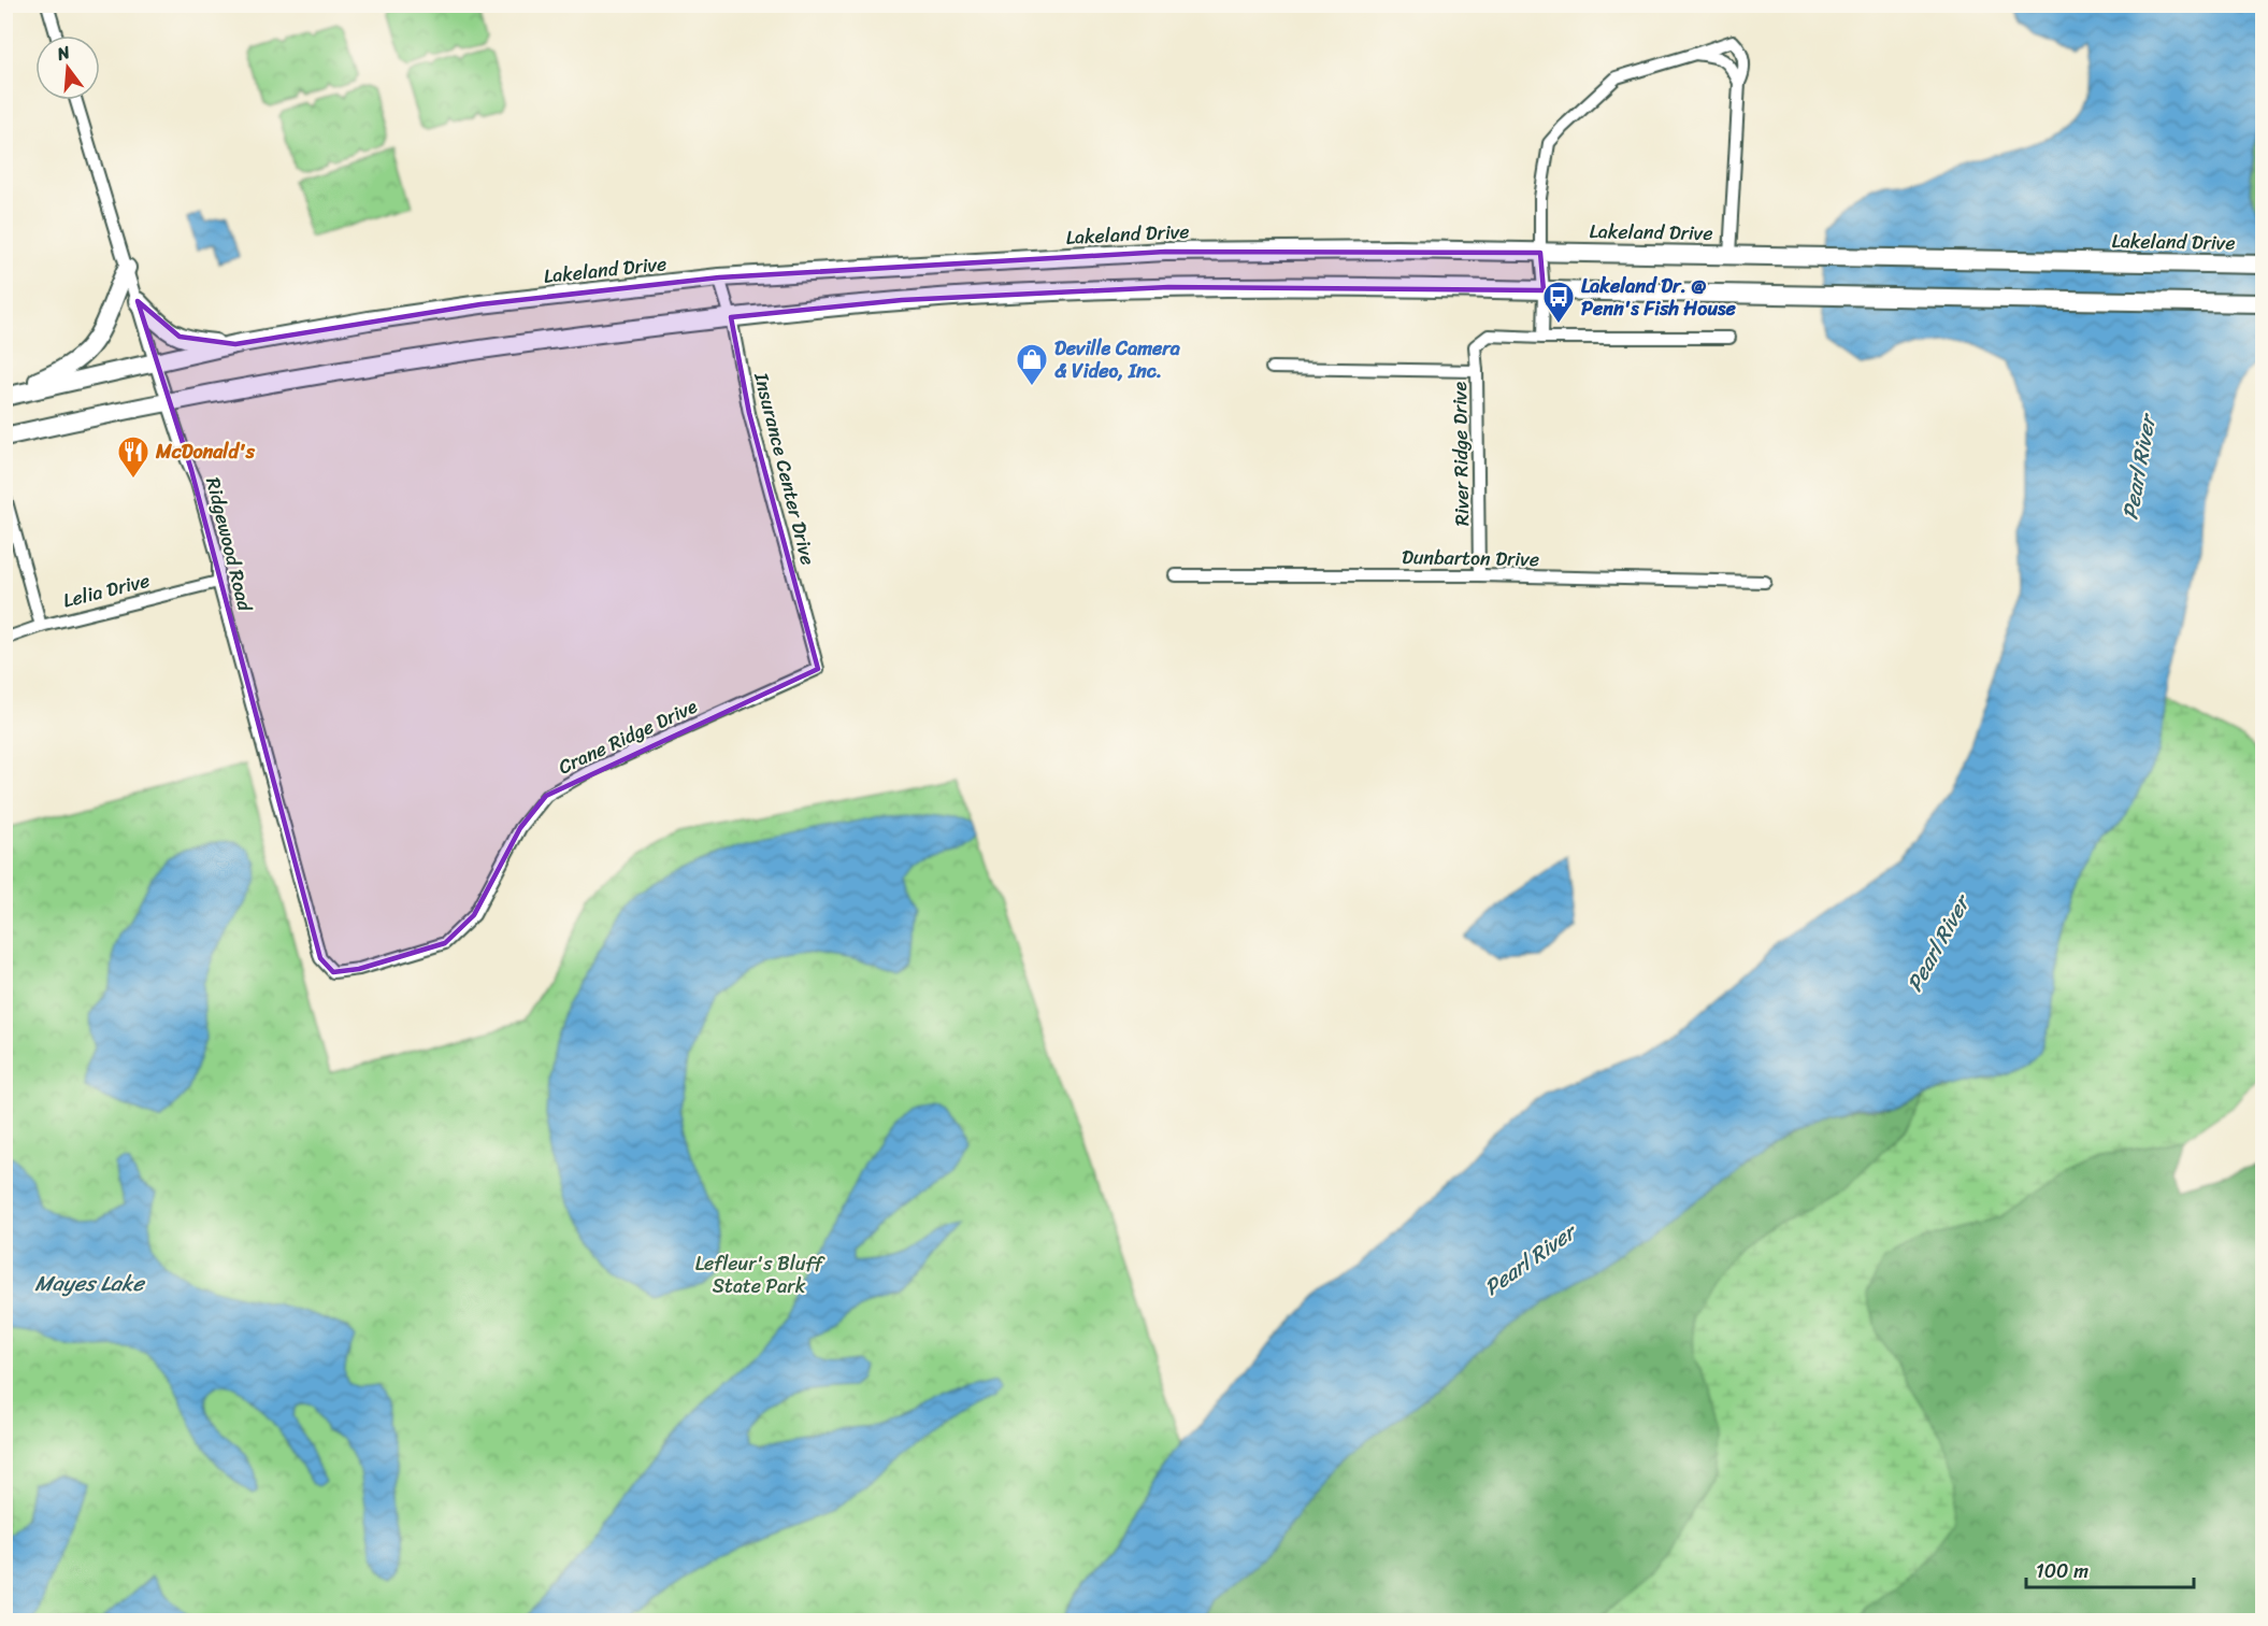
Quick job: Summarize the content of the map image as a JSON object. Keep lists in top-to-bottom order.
{
  "streets": {
    "highway": ["Lakeland Drive"],
    "street": [
      "River Ridge Drive",
      "Insurance Center Drive",
      "Ridgewood Road",
      "Dunbarton Drive",
      "Lelia Drive",
      "Crane Ridge Drive"
    ]
  },
  "crossings": [
    ["Lakeland Drive", "Insurance Center Drive"],
    ["Lakeland Drive", "Ridgewood Road"],
    ["River Ridge Drive", "Dunbarton Drive"],
    ["Insurance Center Drive", "Crane Ridge Drive"],
    ["Ridgewood Road", "Lelia Drive"],
    ["Ridgewood Road", "Crane Ridge Drive"]
  ],
  "water": ["Pearl River", "Mayes Lake"],
  "parks": ["Lefleur's Bluff State Park"],
  "places": {
    "bus stop": ["Lakeland Dr. @ Penn's Fish House"],
    "shop": ["Deville Camera & Video, Inc."],
    "restaurant": ["McDonald's"]
  },
  "scale_bar": "100 m",
  "north": "top"
}
